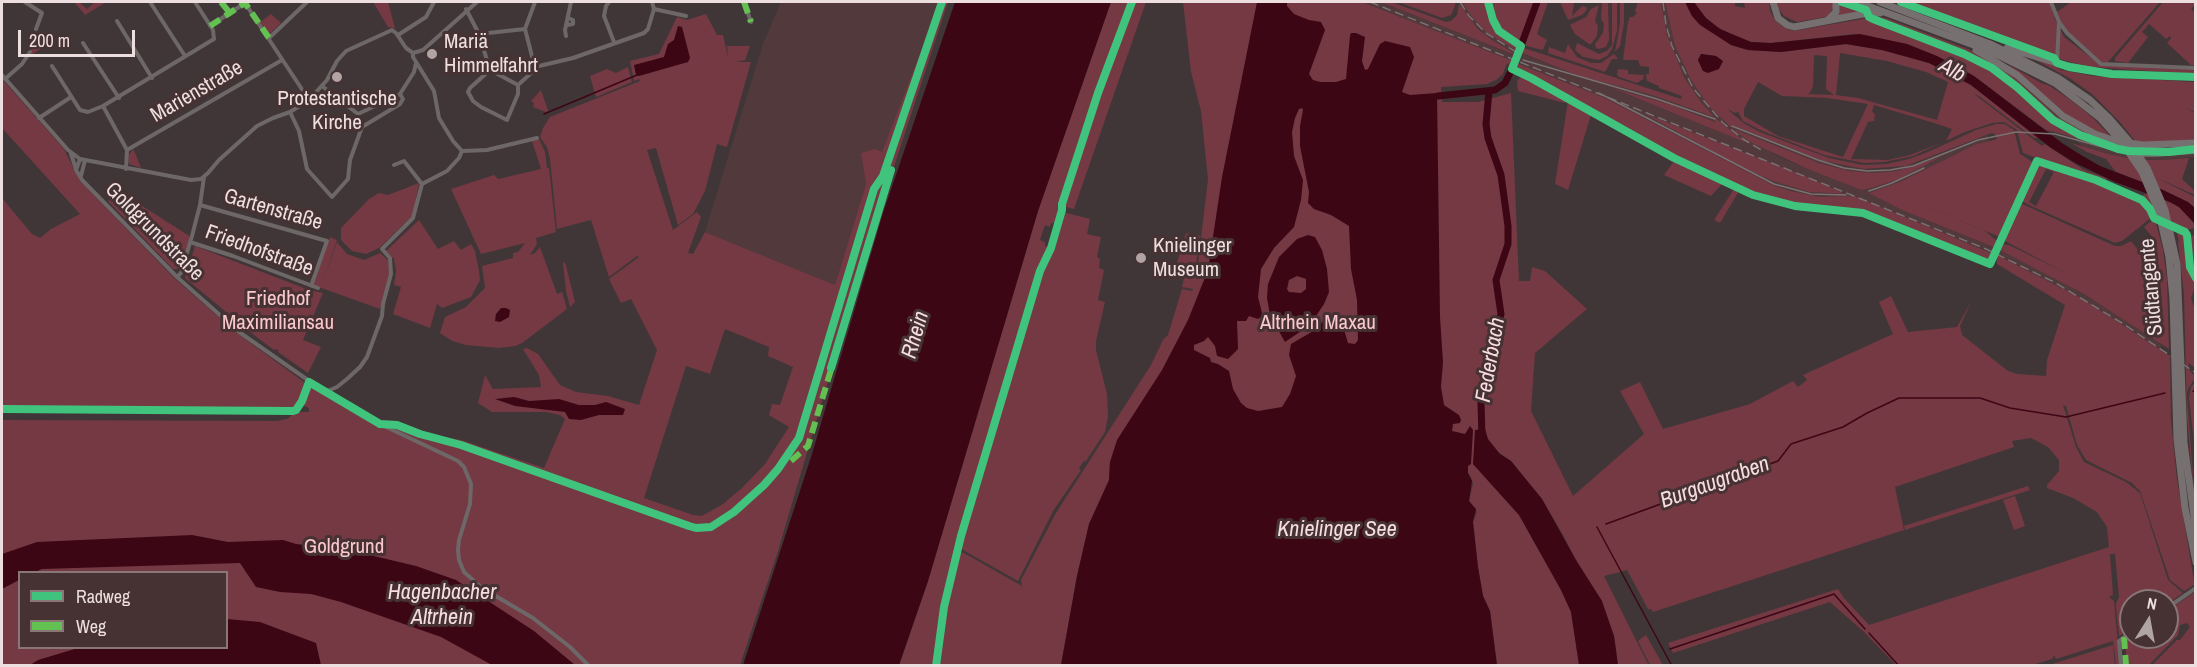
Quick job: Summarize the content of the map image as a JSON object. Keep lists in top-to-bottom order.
{
  "streets": {
    "highway": ["Südtangente"],
    "street": [
      "Marienstraße",
      "Gartenstraße",
      "Goldgrundstraße",
      "Friedhofstraße"
    ]
  },
  "crossings": [
    ["Gartenstraße", "Friedhofstraße"],
    ["Goldgrundstraße", "Friedhofstraße"]
  ],
  "water": [
    "Alb",
    "Rhein",
    "Federbach",
    "Burgaugraben",
    "Knielinger See",
    "Hagenbacher Altrhein"
  ],
  "parks": ["Friedhof Maximiliansau", "Altrhein Maxau", "Goldgrund"],
  "places": ["Mariä Himmelfahrt", "Protestantische Kirche", "Knielinger Museum"],
  "legend": ["Radweg", "Weg"],
  "scale_bar": "200 m",
  "north": "top"
}
